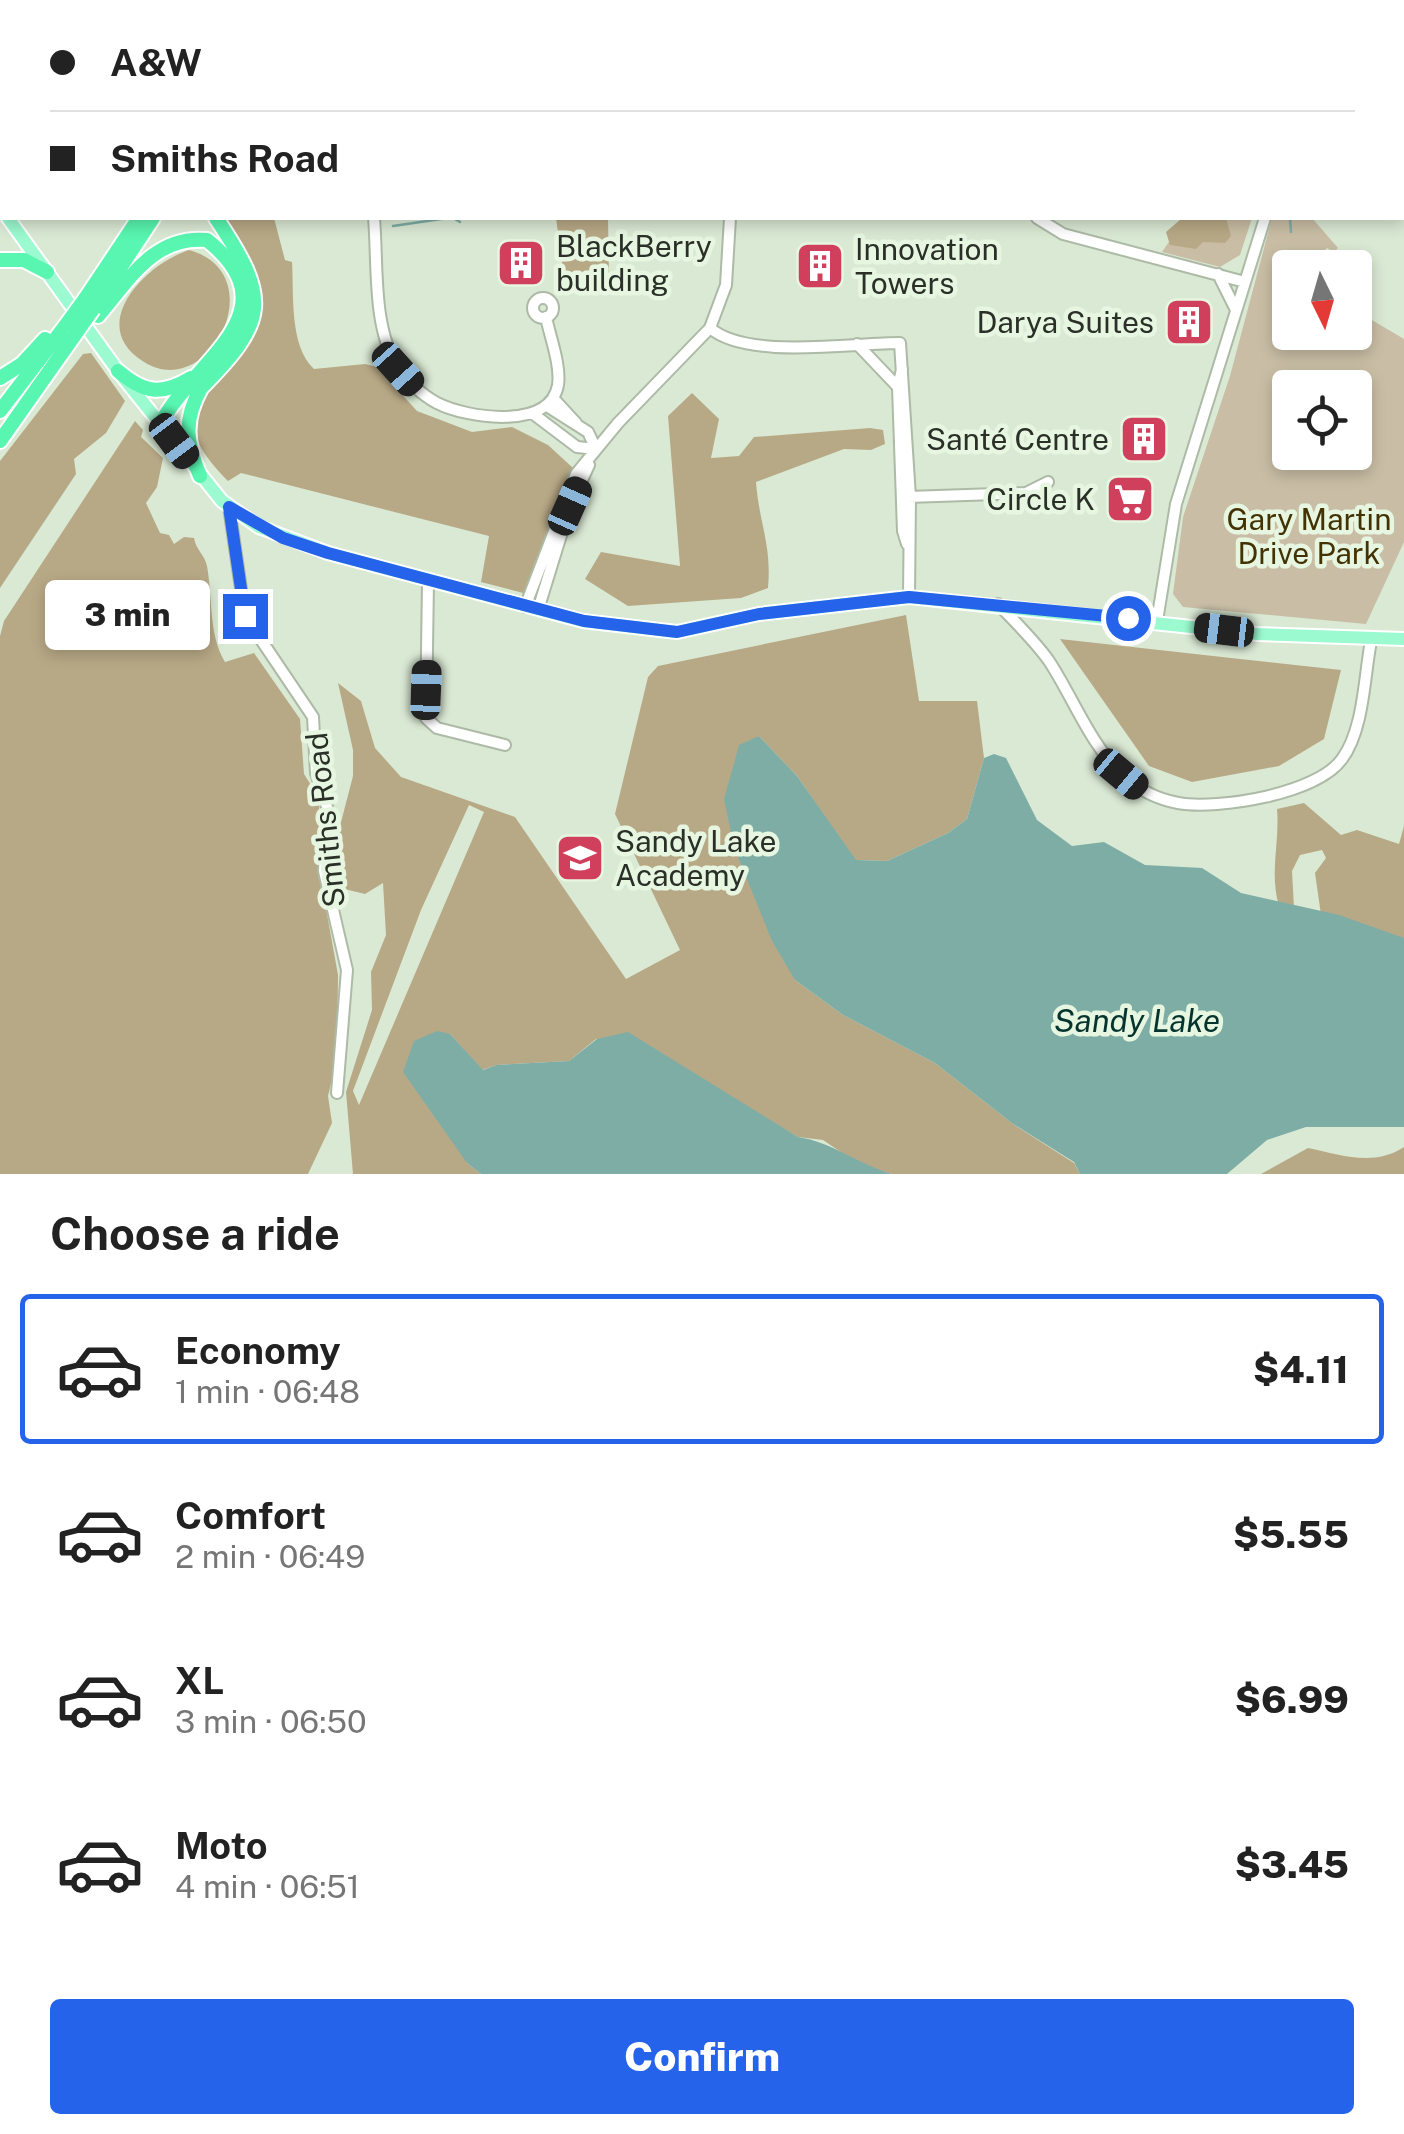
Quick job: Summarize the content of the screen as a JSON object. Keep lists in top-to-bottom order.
{
  "streets": {
    "street": ["Smiths Road"]
  },
  "water": ["Sandy Lake"],
  "parks": ["Gary Martin Drive Park"],
  "places": {
    "building": [
      "BlackBerry building",
      "Innovation Towers",
      "Darya Suites",
      "Santé Centre"
    ],
    "supermarket": ["Circle K"],
    "school or university": ["Sandy Lake Academy"]
  },
  "north": "bottom",
  "page": {
    "banner": ["A&W", "Smiths Road"],
    "bubble": "3 min",
    "heading": "Choose a ride",
    "list": [
      {
        "name": "Economy",
        "note": "1 min · 06:48",
        "value": "$4.11"
      },
      {
        "name": "Comfort",
        "note": "2 min · 06:49",
        "value": "$5.55"
      },
      {
        "name": "XL",
        "note": "3 min · 06:50",
        "value": "$6.99"
      },
      {
        "name": "Moto",
        "note": "4 min · 06:51",
        "value": "$3.45"
      }
    ],
    "buttons": "Confirm"
  }
}
